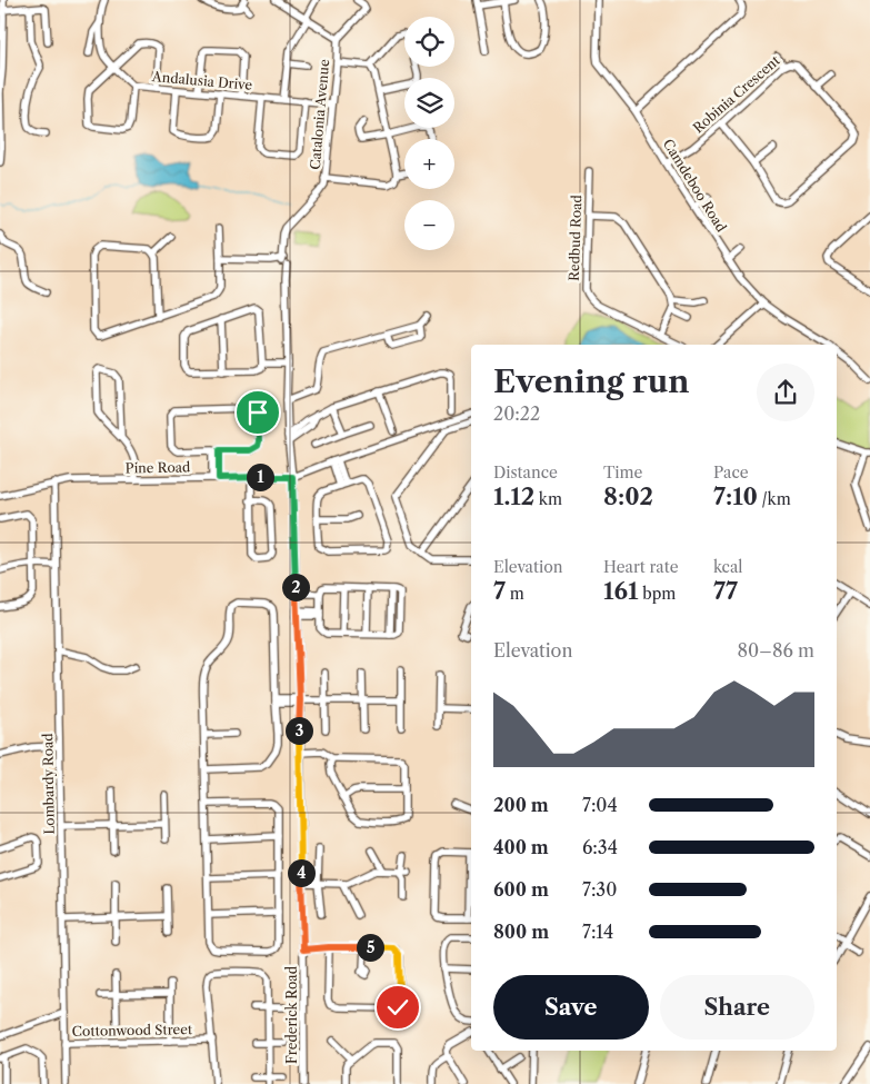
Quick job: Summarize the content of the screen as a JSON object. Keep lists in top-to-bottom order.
{
  "streets": {
    "street": [
      "Andalusia Drive",
      "Robinia Crescent",
      "Catalonia Avenue",
      "Camdeboo Road",
      "Redbud Road",
      "Pine Road",
      "Lombardy Road",
      "Frederick Road",
      "Cottonwood Street"
    ]
  },
  "crossings": [
    ["Andalusia Drive", "Catalonia Avenue"],
    ["Robinia Crescent", "Camdeboo Road"],
    ["Catalonia Avenue", "Frederick Road"],
    ["Pine Road", "Lombardy Road"],
    ["Pine Road", "Frederick Road"],
    ["Lombardy Road", "Cottonwood Street"]
  ],
  "page": {
    "map_buttons": ["+", "−"],
    "heading": ["Evening run", "20:22"],
    "stats": [
      ["Distance", "1.12 km"],
      ["Time", "8:02"],
      ["Pace", "7:10 /km"],
      ["Elevation", "7 m"],
      ["Heart rate", "161 bpm"],
      ["kcal", "77"]
    ],
    "pins": [
      "1",
      "2",
      "3",
      "4",
      "5"
    ],
    "chart": ["Elevation", "80–86 m"],
    "list": [
      {
        "name": "200 m",
        "note": "7:04"
      },
      {
        "name": "400 m",
        "note": "6:34"
      },
      {
        "name": "600 m",
        "note": "7:30"
      },
      {
        "name": "800 m",
        "note": "7:14"
      }
    ],
    "buttons": ["Save", "Share"]
  }
}
